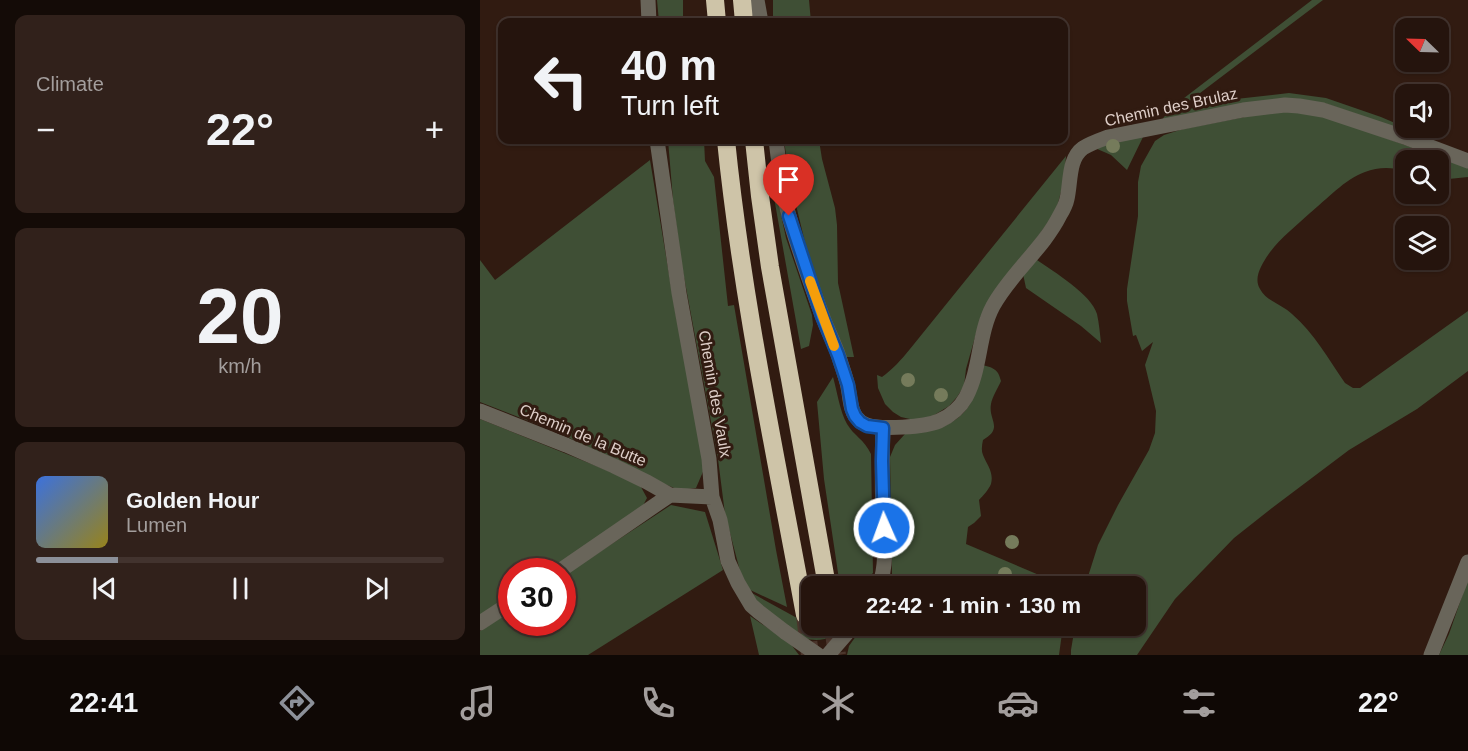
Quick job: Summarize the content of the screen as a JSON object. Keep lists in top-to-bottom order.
{
  "streets": {
    "street": ["Chemin des Brulaz", "Chemin des Vaulx", "Chemin de la Butte"]
  },
  "crossings": [
    ["Chemin des Vaulx", "Chemin de la Butte"]
  ],
  "north": "top left",
  "page": {
    "tile": [
      "Climate",
      ["20", "km/h"]
    ],
    "turn": ["40 m", "Turn left"],
    "heat": ["−", "22°", "+"],
    "song": ["Golden Hour", "Lumen"],
    "limit": "30",
    "trip": "22:42 · 1 min · 130 m",
    "tabs": ["22:41", "22°"]
  }
}
